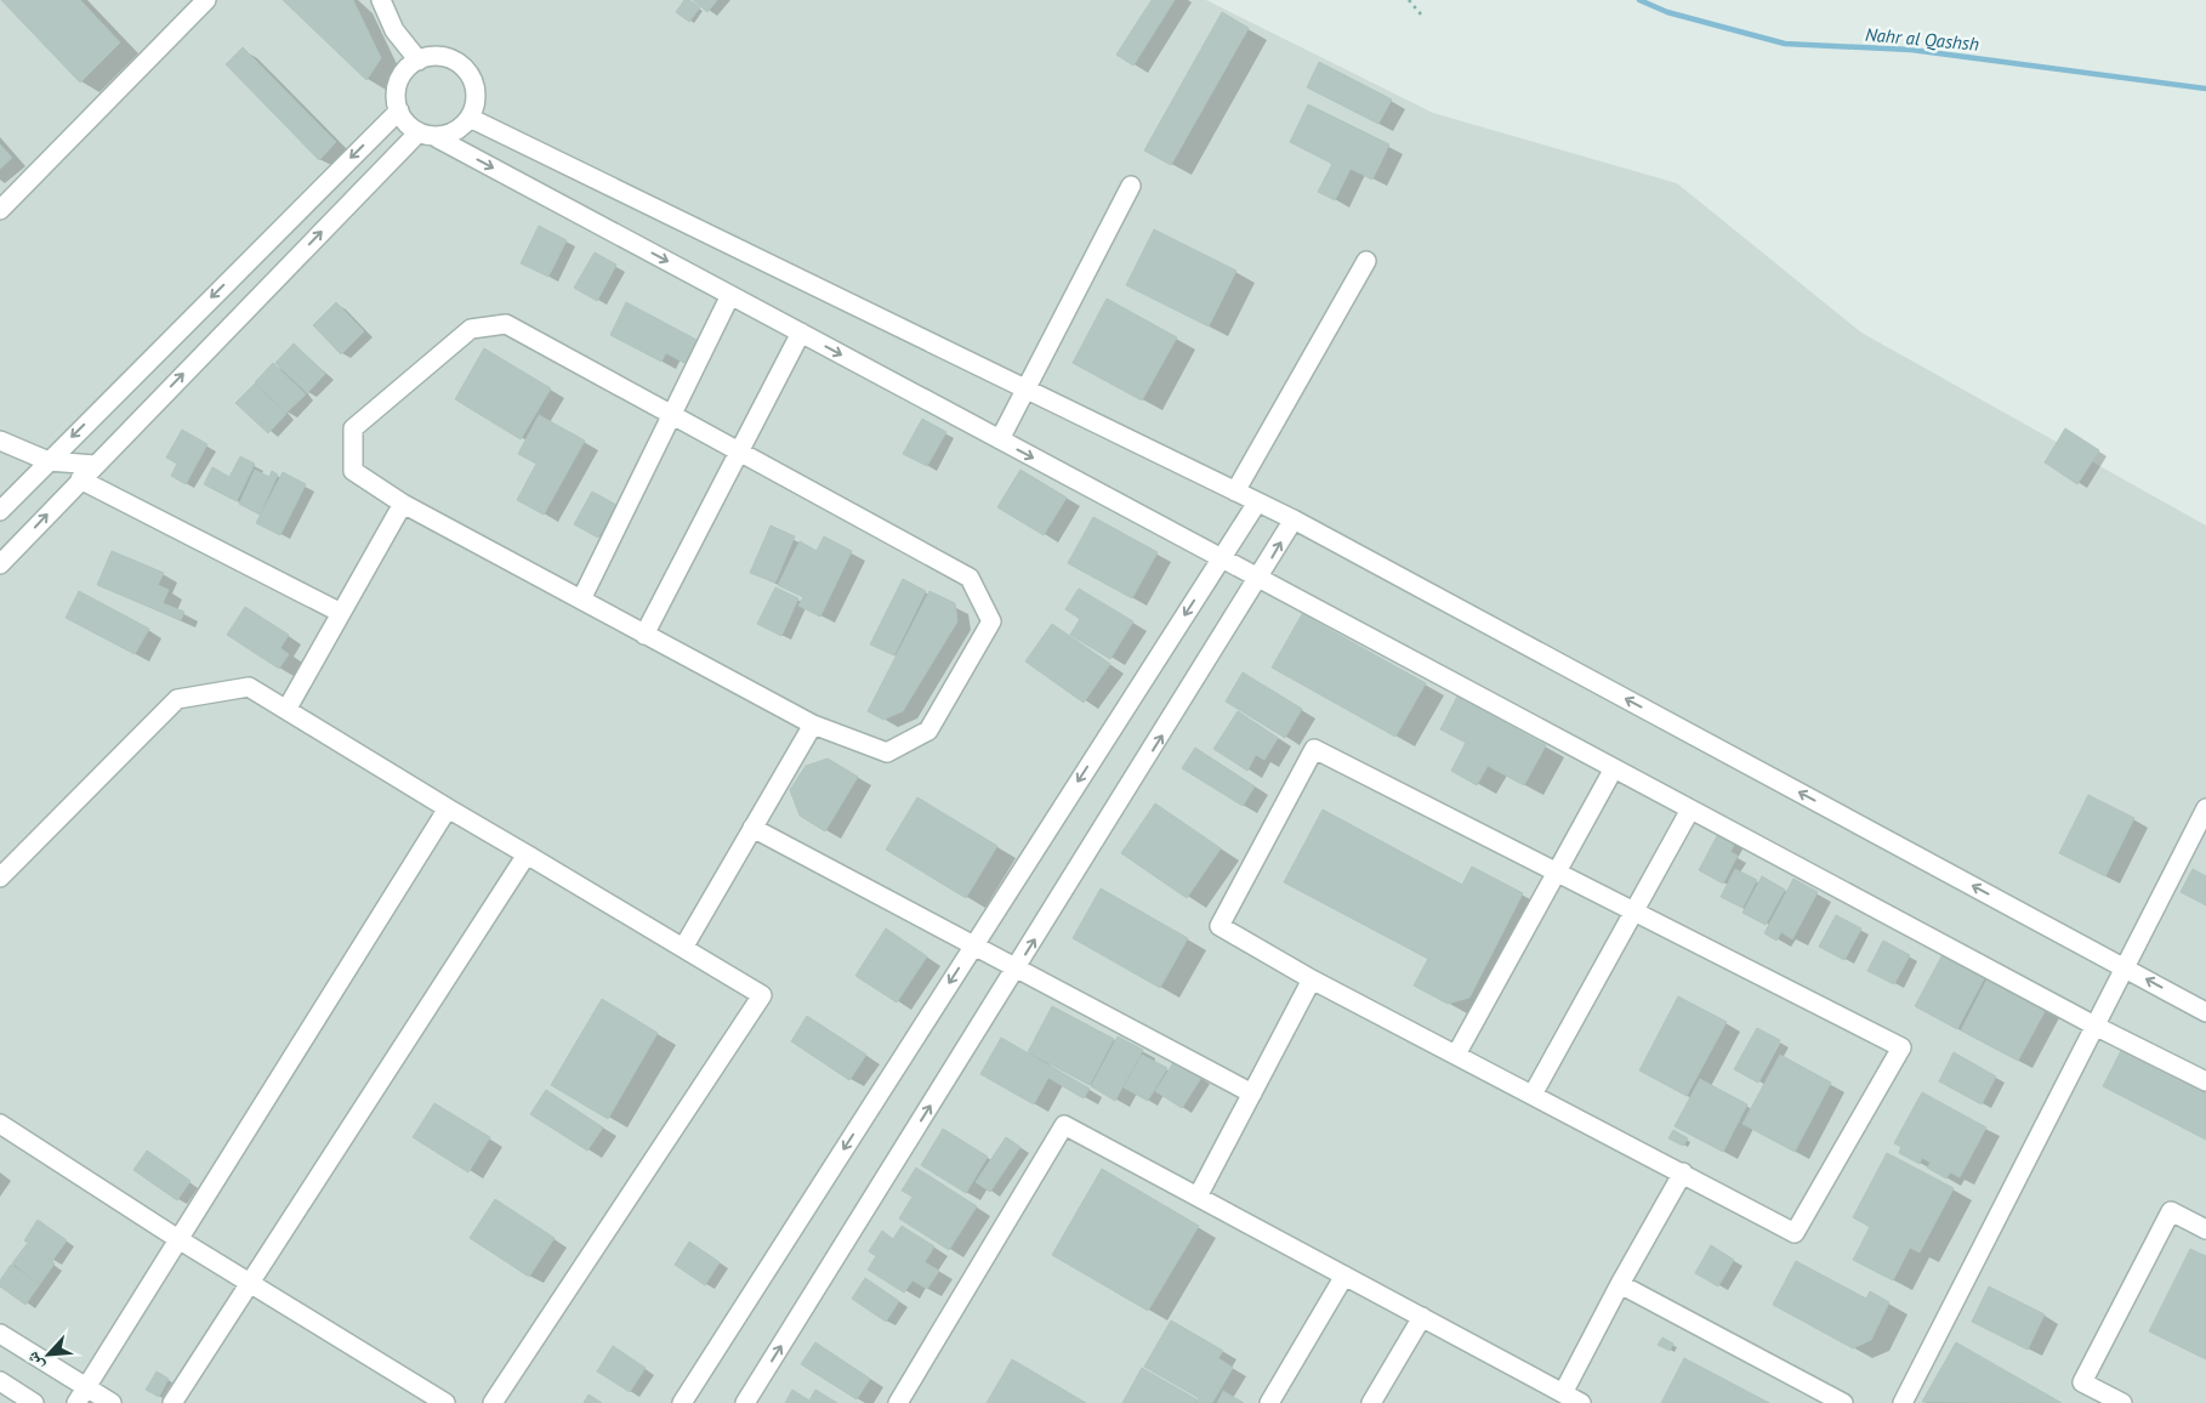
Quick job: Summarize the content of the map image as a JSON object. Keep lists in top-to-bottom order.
{
  "water": ["Nahr al Qashsh"],
  "north": "bottom left"
}
